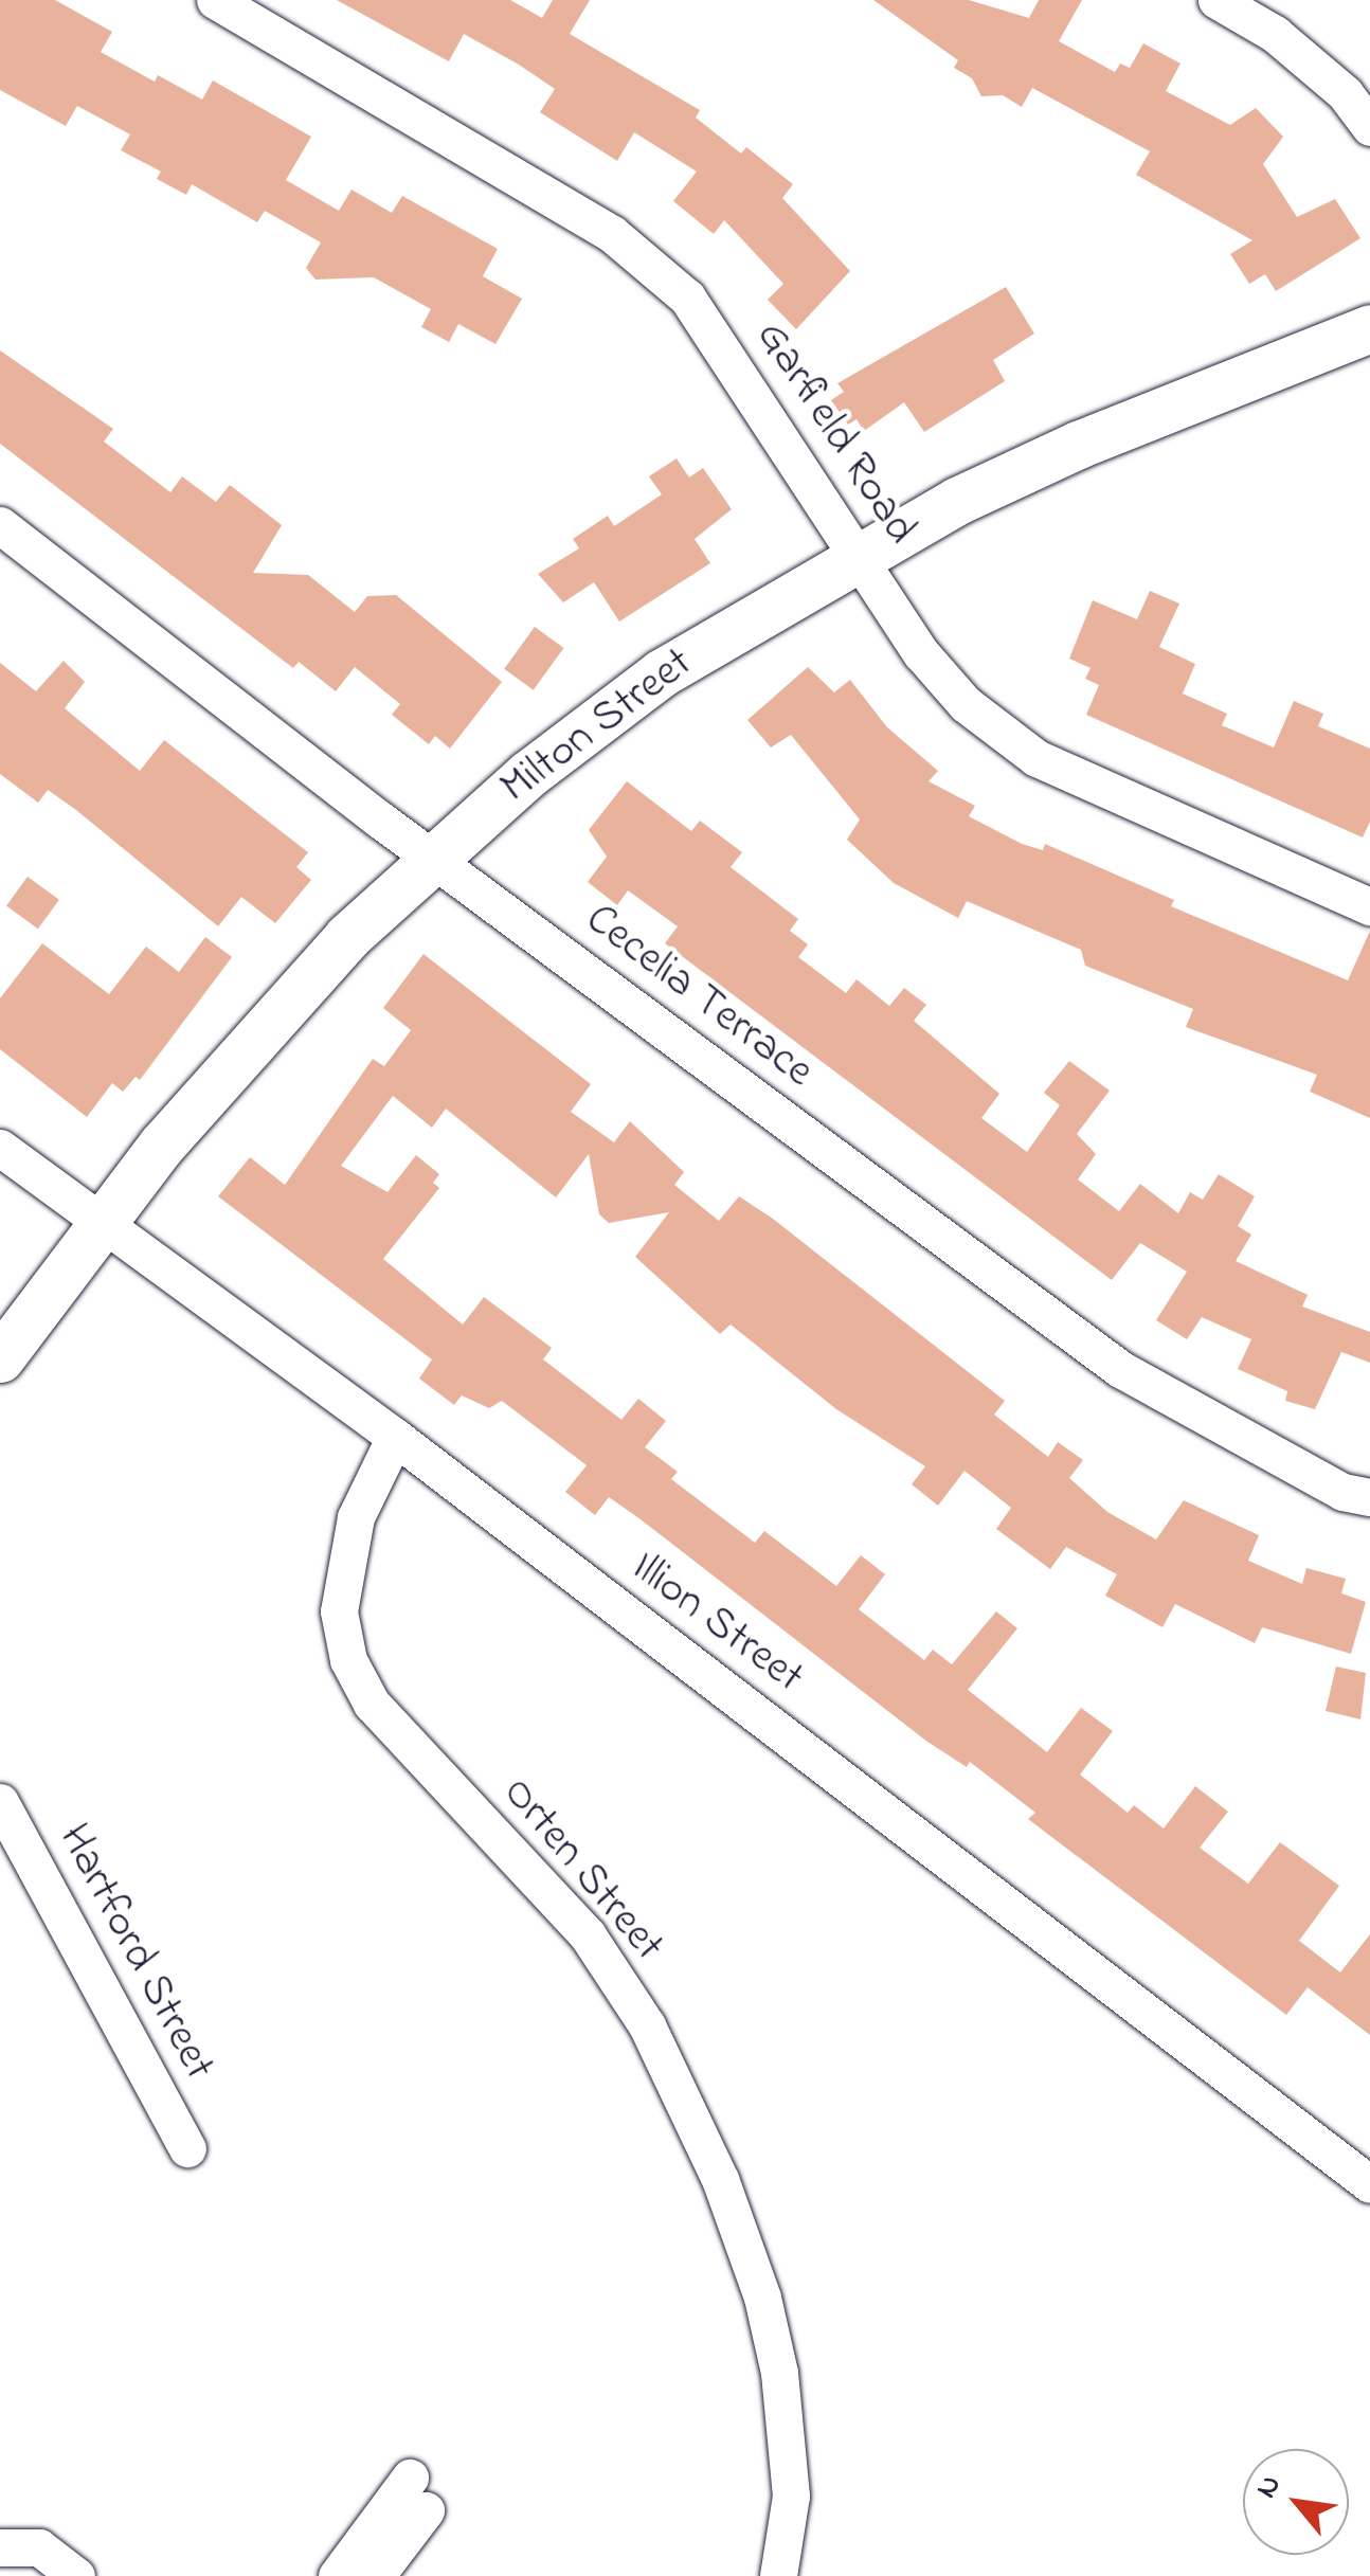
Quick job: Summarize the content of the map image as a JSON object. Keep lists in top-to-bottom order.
{
  "streets": {
    "main road": ["Milton Street"],
    "street": [
      "Garfield Road",
      "Cecelia Terrace",
      "Illion Street",
      "Orten Street",
      "Hartford Street"
    ]
  },
  "crossings": [
    ["Garfield Road", "Milton Street"],
    ["Milton Street", "Cecelia Terrace"],
    ["Milton Street", "Illion Street"],
    ["Illion Street", "Orten Street"]
  ],
  "north": "top left"
}
